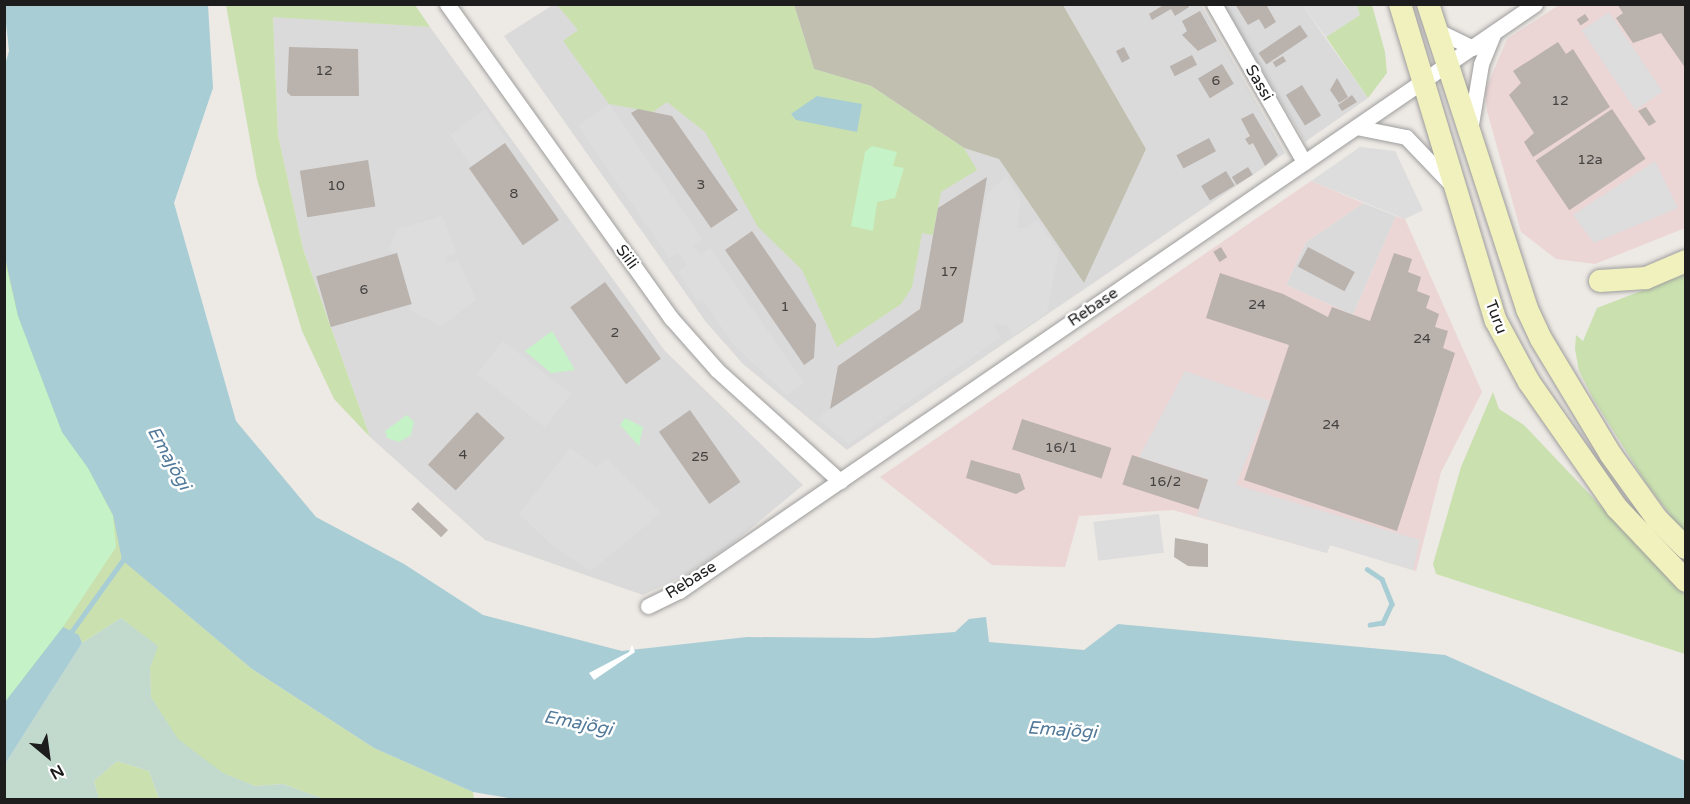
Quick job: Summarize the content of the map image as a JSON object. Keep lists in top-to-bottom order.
{
  "streets": {
    "main road": ["Turu"],
    "street": ["Sassi", "Siili", "Rebase"]
  },
  "crossings": [
    ["Sassi", "Rebase"],
    ["Siili", "Rebase"],
    ["Rebase", "Turu"]
  ],
  "water": ["Emajõgi"],
  "house_numbers": [
    "12",
    "6",
    "12",
    "12a",
    "3",
    "10",
    "8",
    "17",
    "6",
    "24",
    "1",
    "2",
    "24",
    "24",
    "16/1",
    "4",
    "25",
    "16/2"
  ],
  "north": "bottom right"
}
